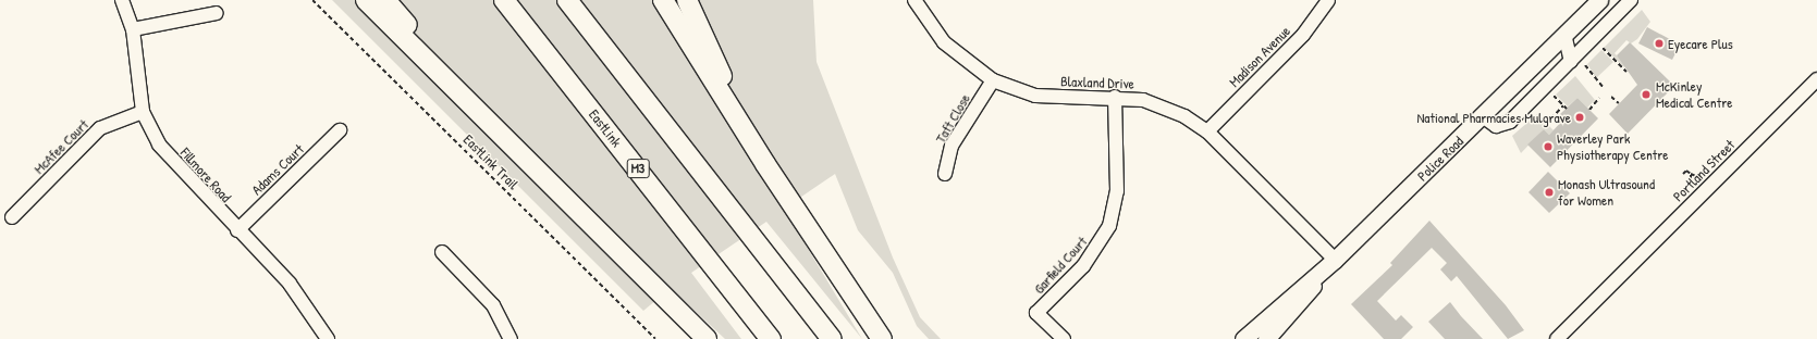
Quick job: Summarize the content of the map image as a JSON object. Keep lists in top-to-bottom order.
{
  "streets": {
    "highway": ["EastLink", "M3"],
    "main road": ["Police Road"],
    "street": [
      "Madison Avenue",
      "Blaxland Drive",
      "Taft Close",
      "McAfee Court",
      "Adams Court",
      "Portland Street",
      "Fillmore Road",
      "Garfield Court"
    ],
    "path": ["EastLink Trail"]
  },
  "crossings": [
    ["Madison Avenue", "Blaxland Drive"],
    ["Blaxland Drive", "Taft Close"],
    ["Blaxland Drive", "Police Road"],
    ["Blaxland Drive", "Garfield Court"],
    ["McAfee Court", "Fillmore Road"],
    ["Adams Court", "Fillmore Road"]
  ],
  "places": [
    "Eyecare Plus",
    "McKinley Medical Centre",
    "National Pharmacies Mulgrave",
    "Waverley Park Physiotherapy Centre",
    "Monash Ultrasound for Women"
  ]
}
